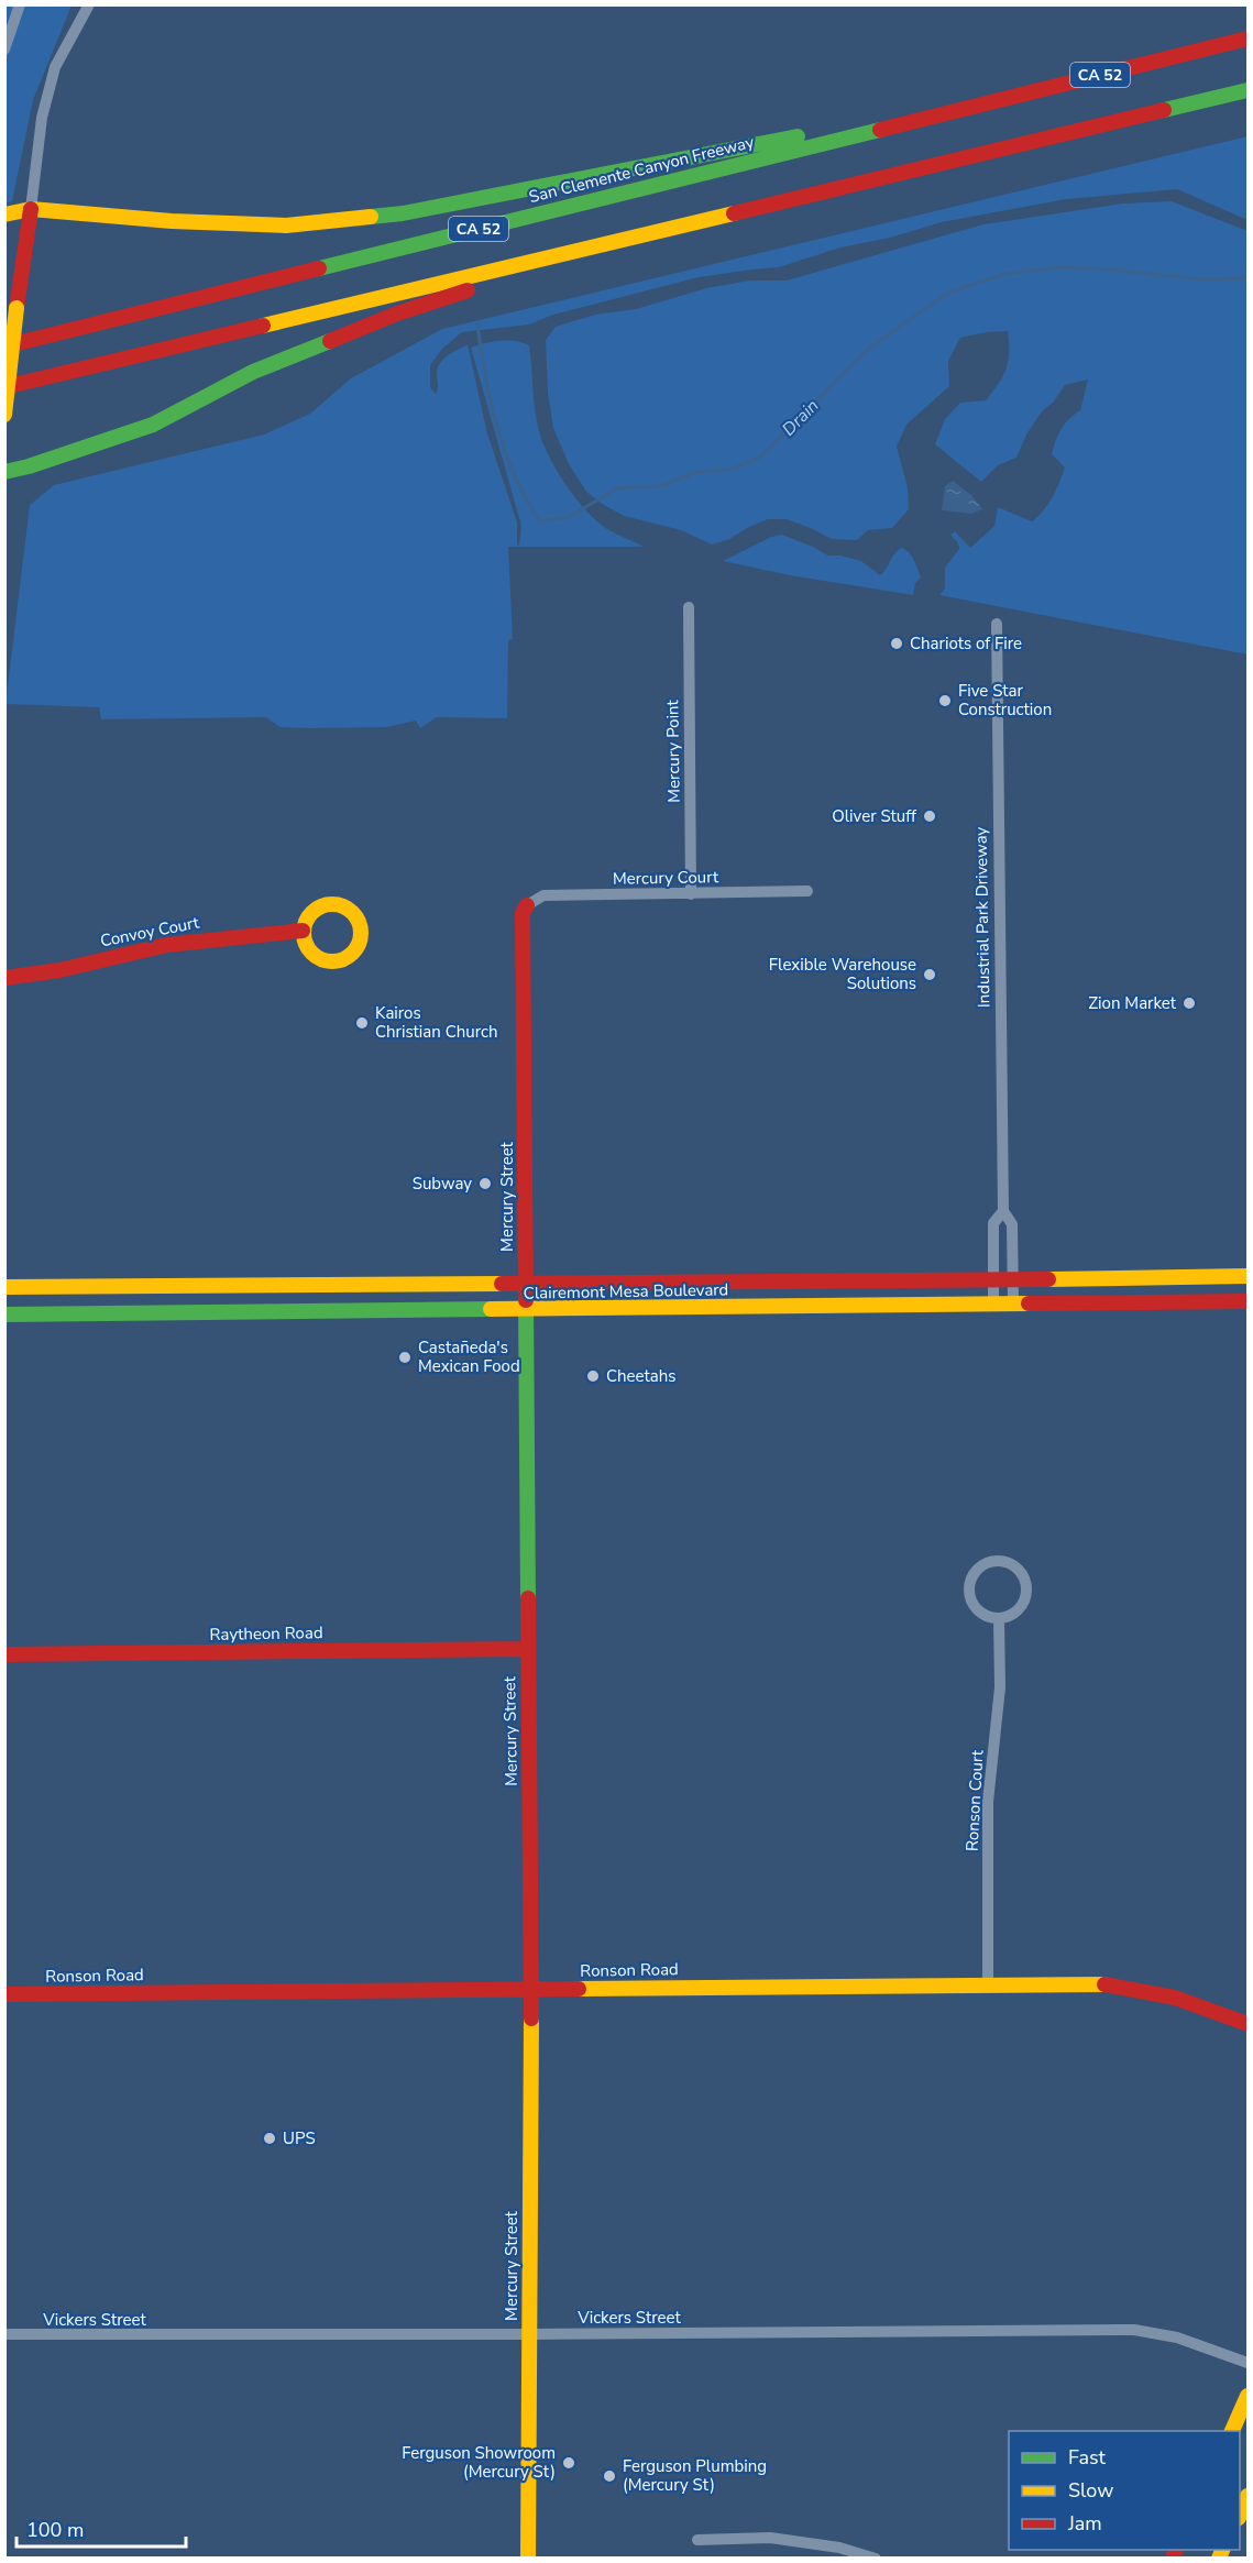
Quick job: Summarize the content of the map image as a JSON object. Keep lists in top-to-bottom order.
{
  "streets": {
    "main road": [
      "CA 52",
      "San Clemente Canyon Freeway",
      "Convoy Court",
      "Mercury Street",
      "Clairemont Mesa Boulevard",
      "Raytheon Road",
      "Ronson Road"
    ],
    "street": [
      "Mercury Point",
      "Mercury Court",
      "Industrial Park Driveway",
      "Ronson Court",
      "Vickers Street"
    ]
  },
  "crossings": [
    ["Mercury Point", "Mercury Court"],
    ["Mercury Court", "Mercury Street"],
    ["Industrial Park Driveway", "Clairemont Mesa Boulevard"],
    ["Mercury Street", "Clairemont Mesa Boulevard"],
    ["Mercury Street", "Raytheon Road"],
    ["Mercury Street", "Ronson Road"],
    ["Mercury Street", "Vickers Street"],
    ["Ronson Court", "Ronson Road"]
  ],
  "water": ["Drain"],
  "places": [
    "Chariots of Fire",
    "Five Star Construction",
    "Oliver Stuff",
    "Flexible Warehouse Solutions",
    "Zion Market",
    "Kairos Christian Church",
    "Subway",
    "Castañeda's Mexican Food",
    "Cheetahs",
    "UPS",
    "Ferguson Showroom (Mercury St)",
    "Ferguson Plumbing (Mercury St)"
  ],
  "legend": ["Fast", "Slow", "Jam"],
  "scale_bar": "100 m"
}
